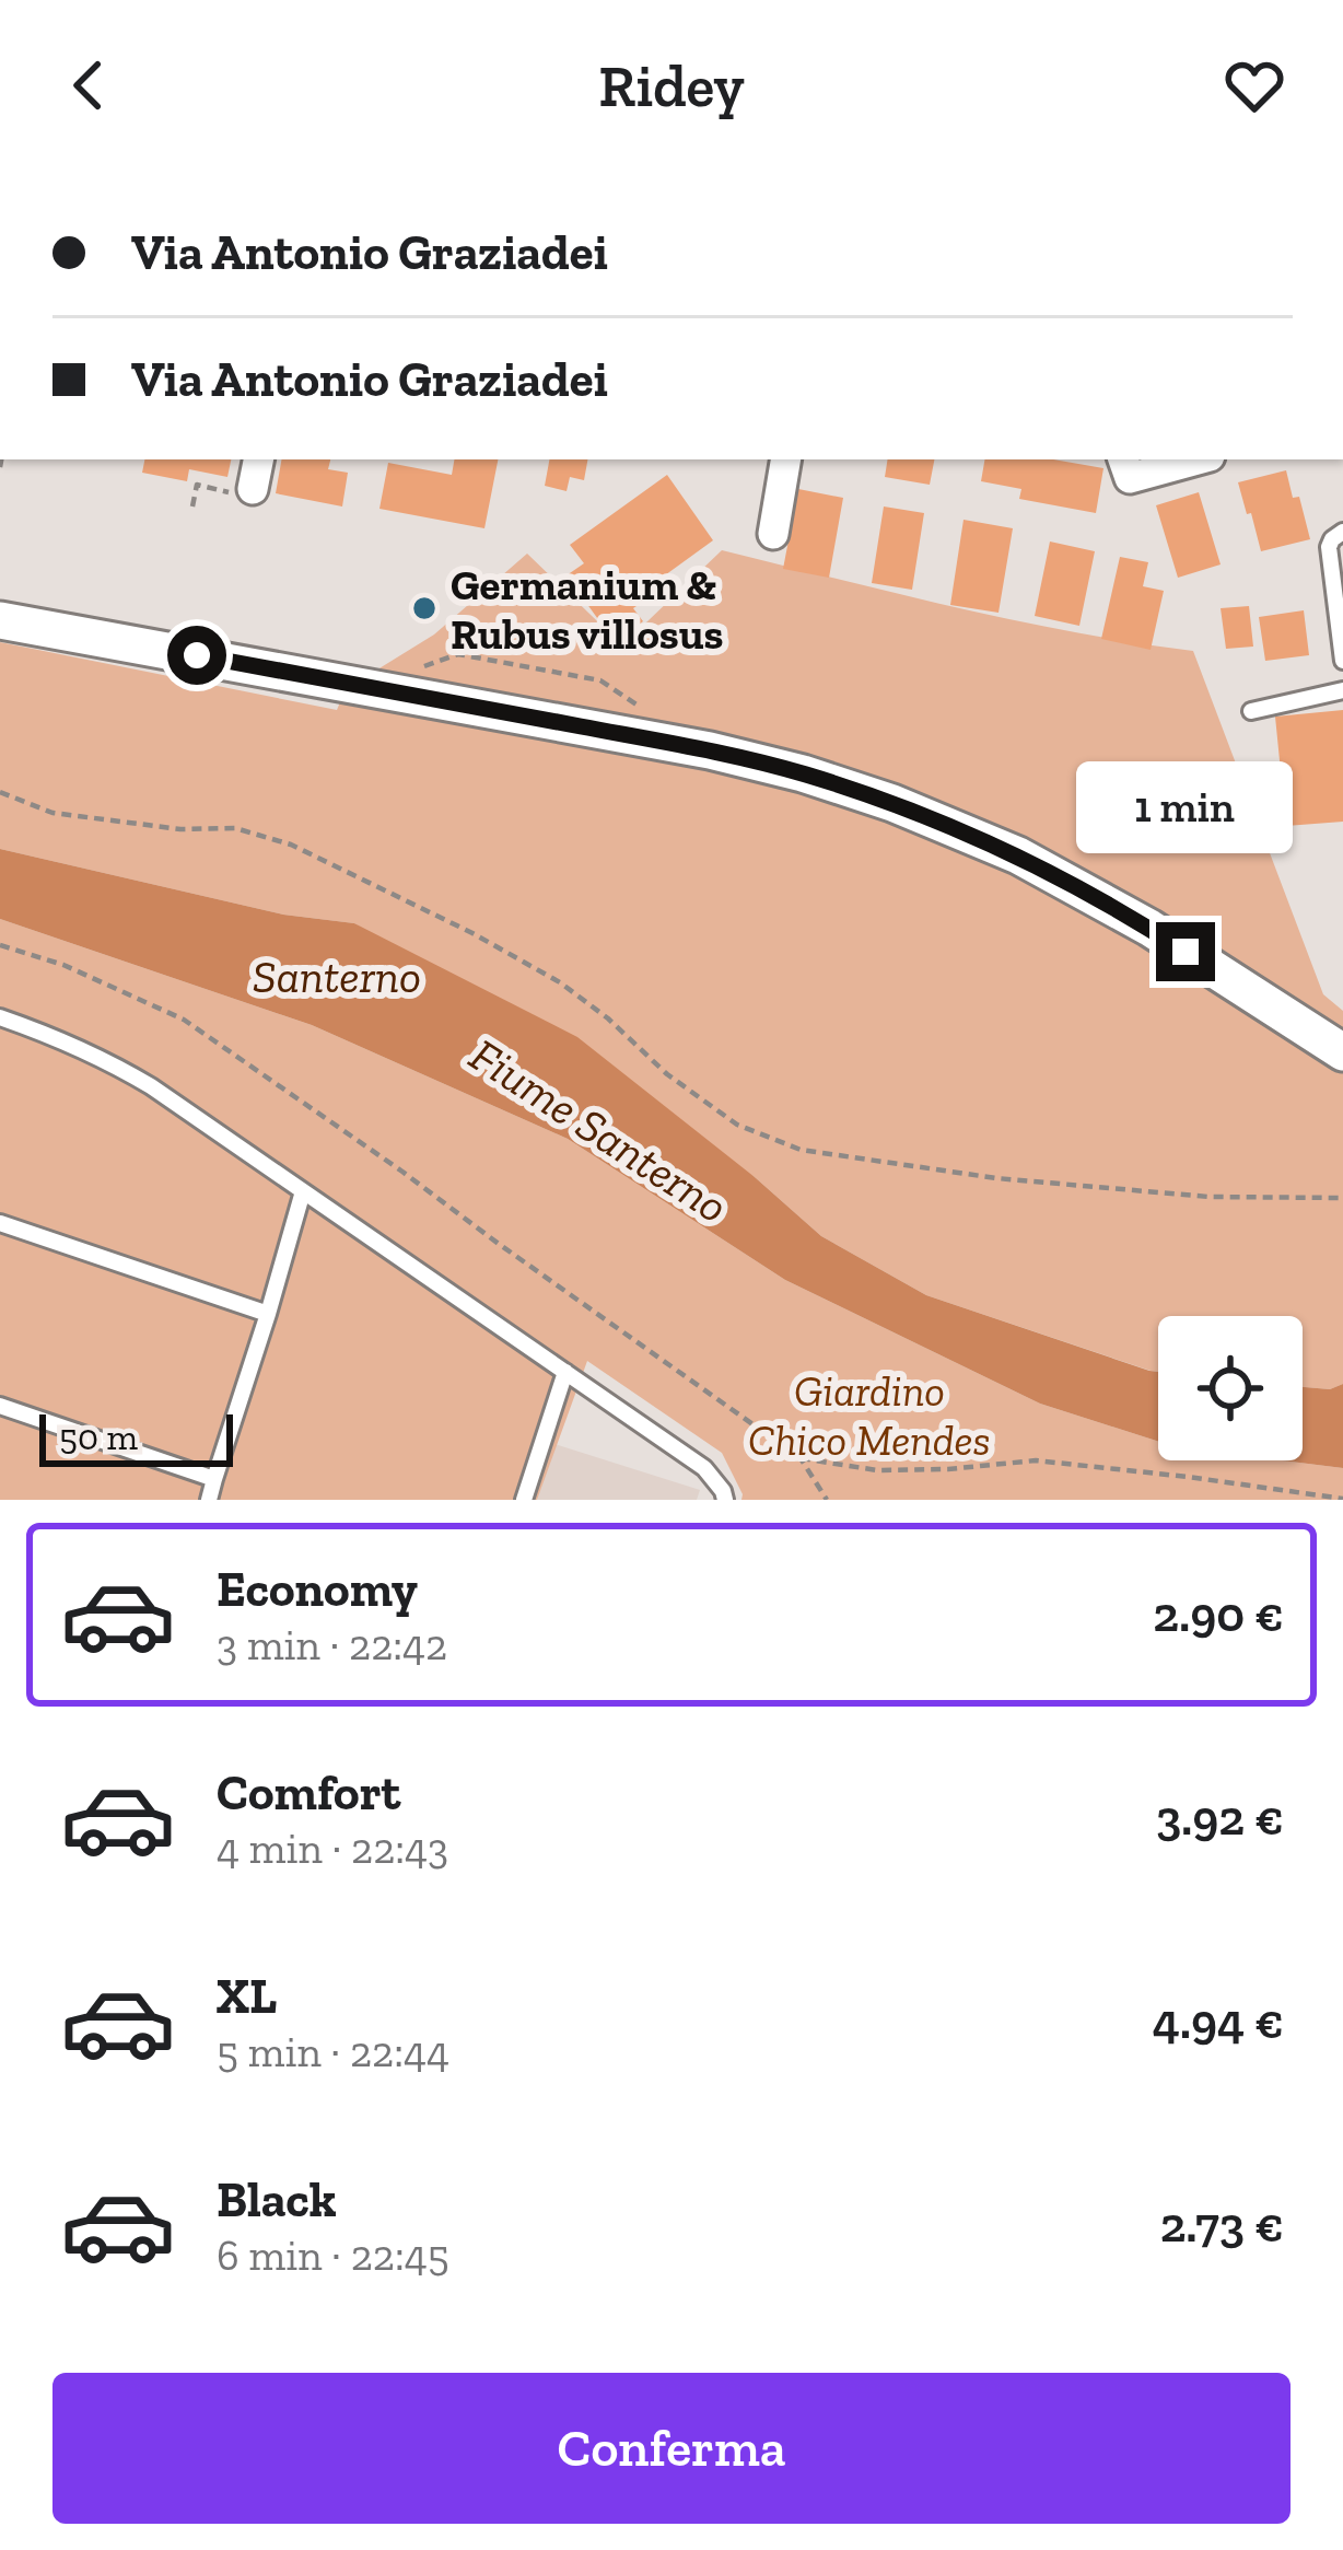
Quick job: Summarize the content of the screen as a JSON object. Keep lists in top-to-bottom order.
{
  "water": ["Santerno", "Fiume Santerno"],
  "parks": ["Giardino Chico Mendes"],
  "places": ["Germanium & Rubus villosus"],
  "scale_bar": "50 m",
  "page": {
    "header": "Ridey",
    "banner": ["Via Antonio Graziadei", "Via Antonio Graziadei"],
    "bubble": "1 min",
    "scale": "50 m",
    "list": [
      {
        "name": "Economy",
        "note": "3 min · 22:42",
        "value": "2.90 €"
      },
      {
        "name": "Comfort",
        "note": "4 min · 22:43",
        "value": "3.92 €"
      },
      {
        "name": "XL",
        "note": "5 min · 22:44",
        "value": "4.94 €"
      },
      {
        "name": "Black",
        "note": "6 min · 22:45",
        "value": "2.73 €"
      }
    ],
    "buttons": "Conferma"
  }
}
